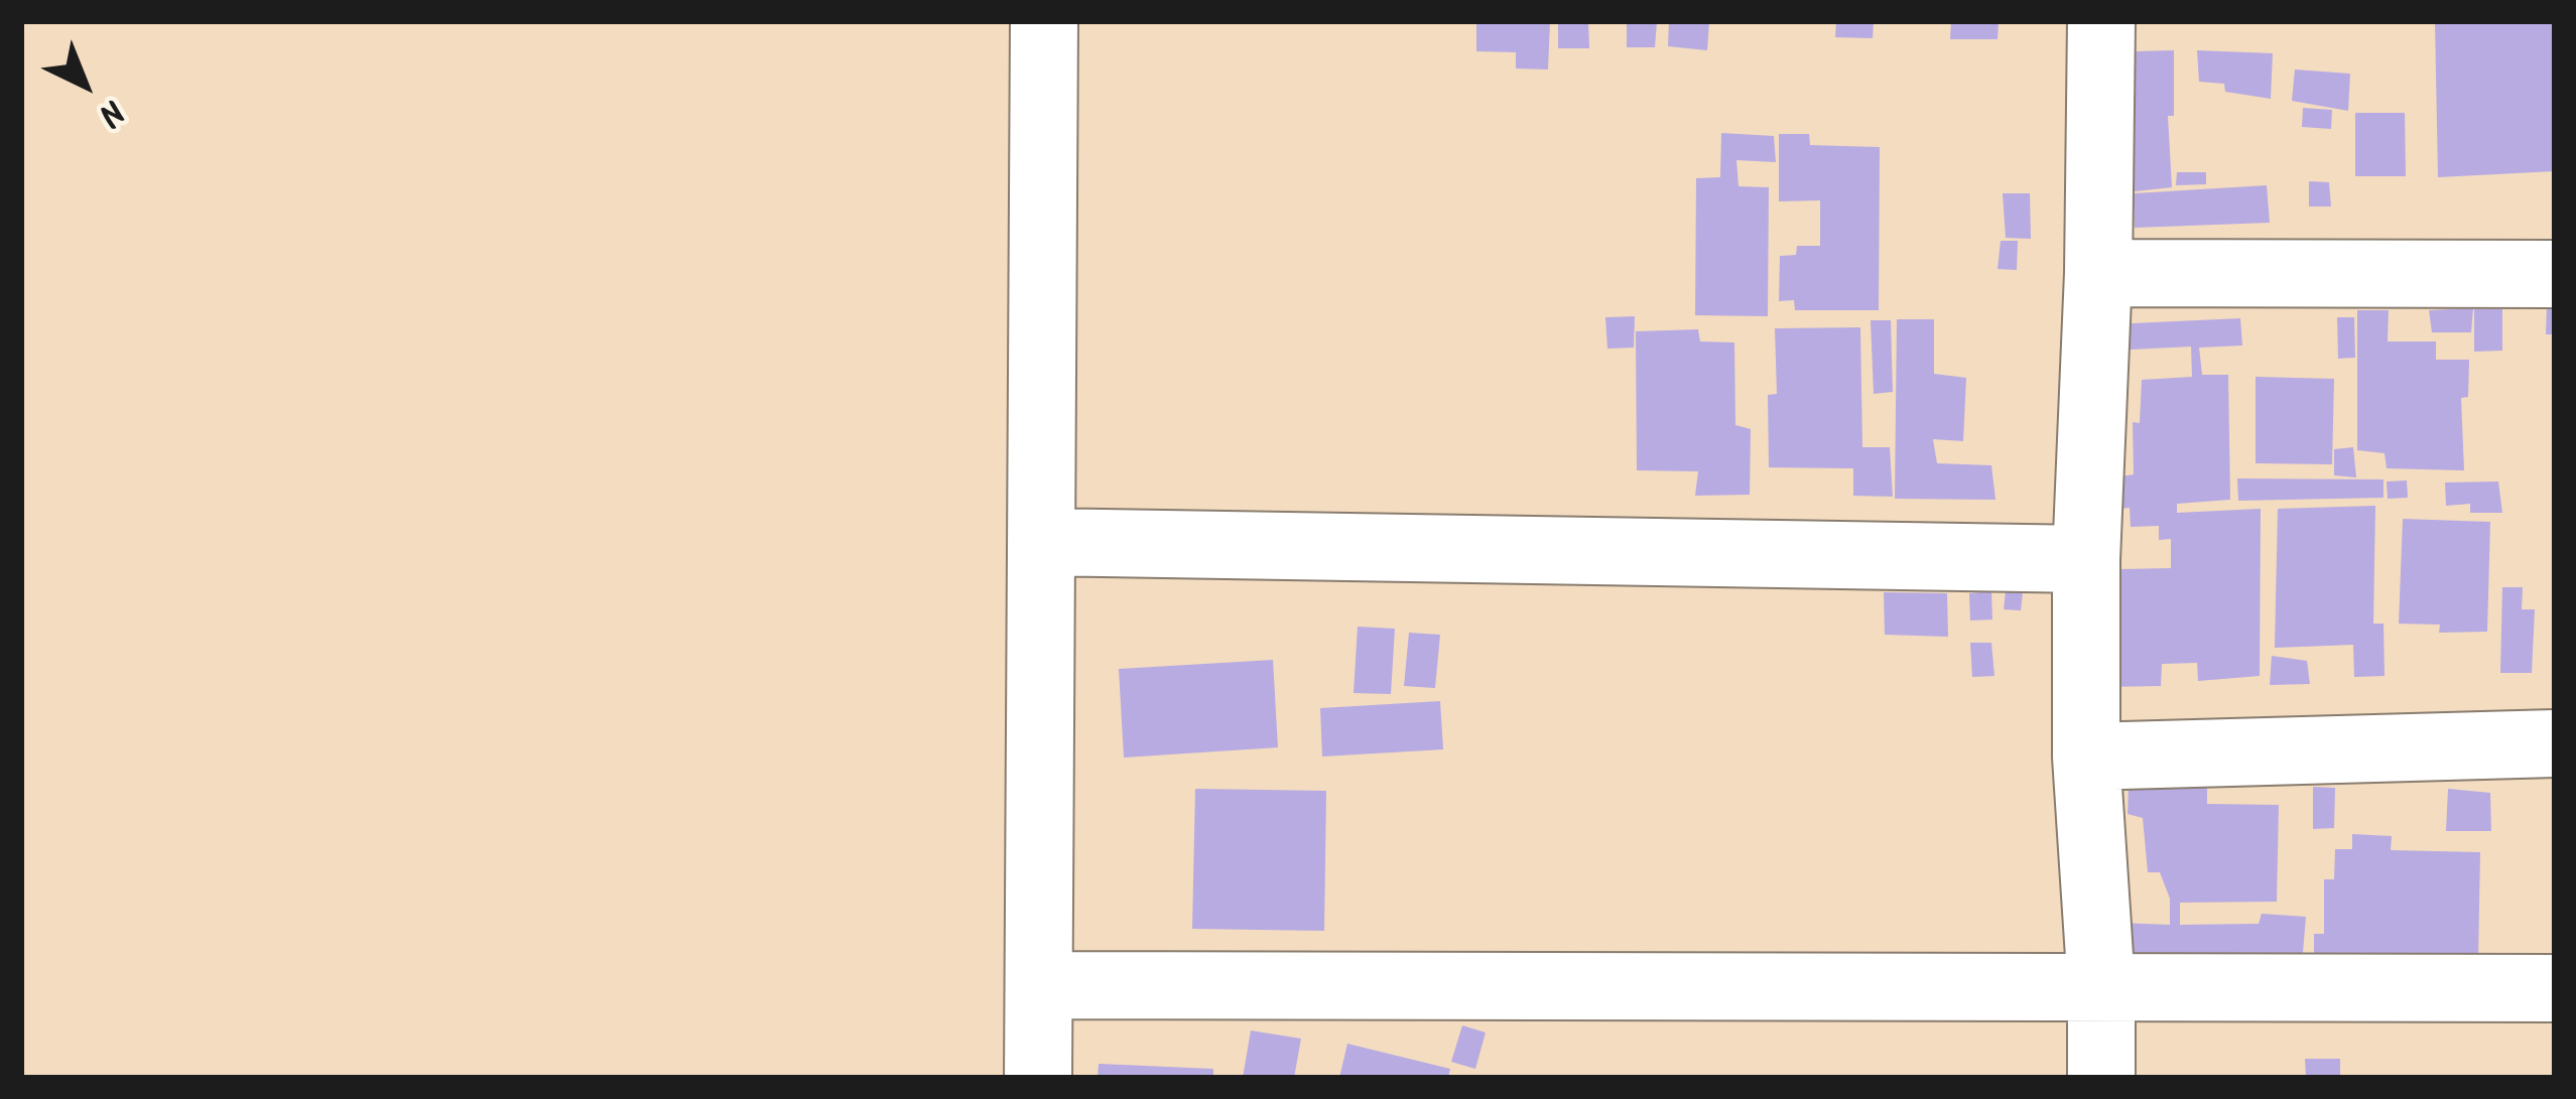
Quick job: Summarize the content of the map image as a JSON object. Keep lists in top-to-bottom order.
{
  "north": "bottom right"
}
